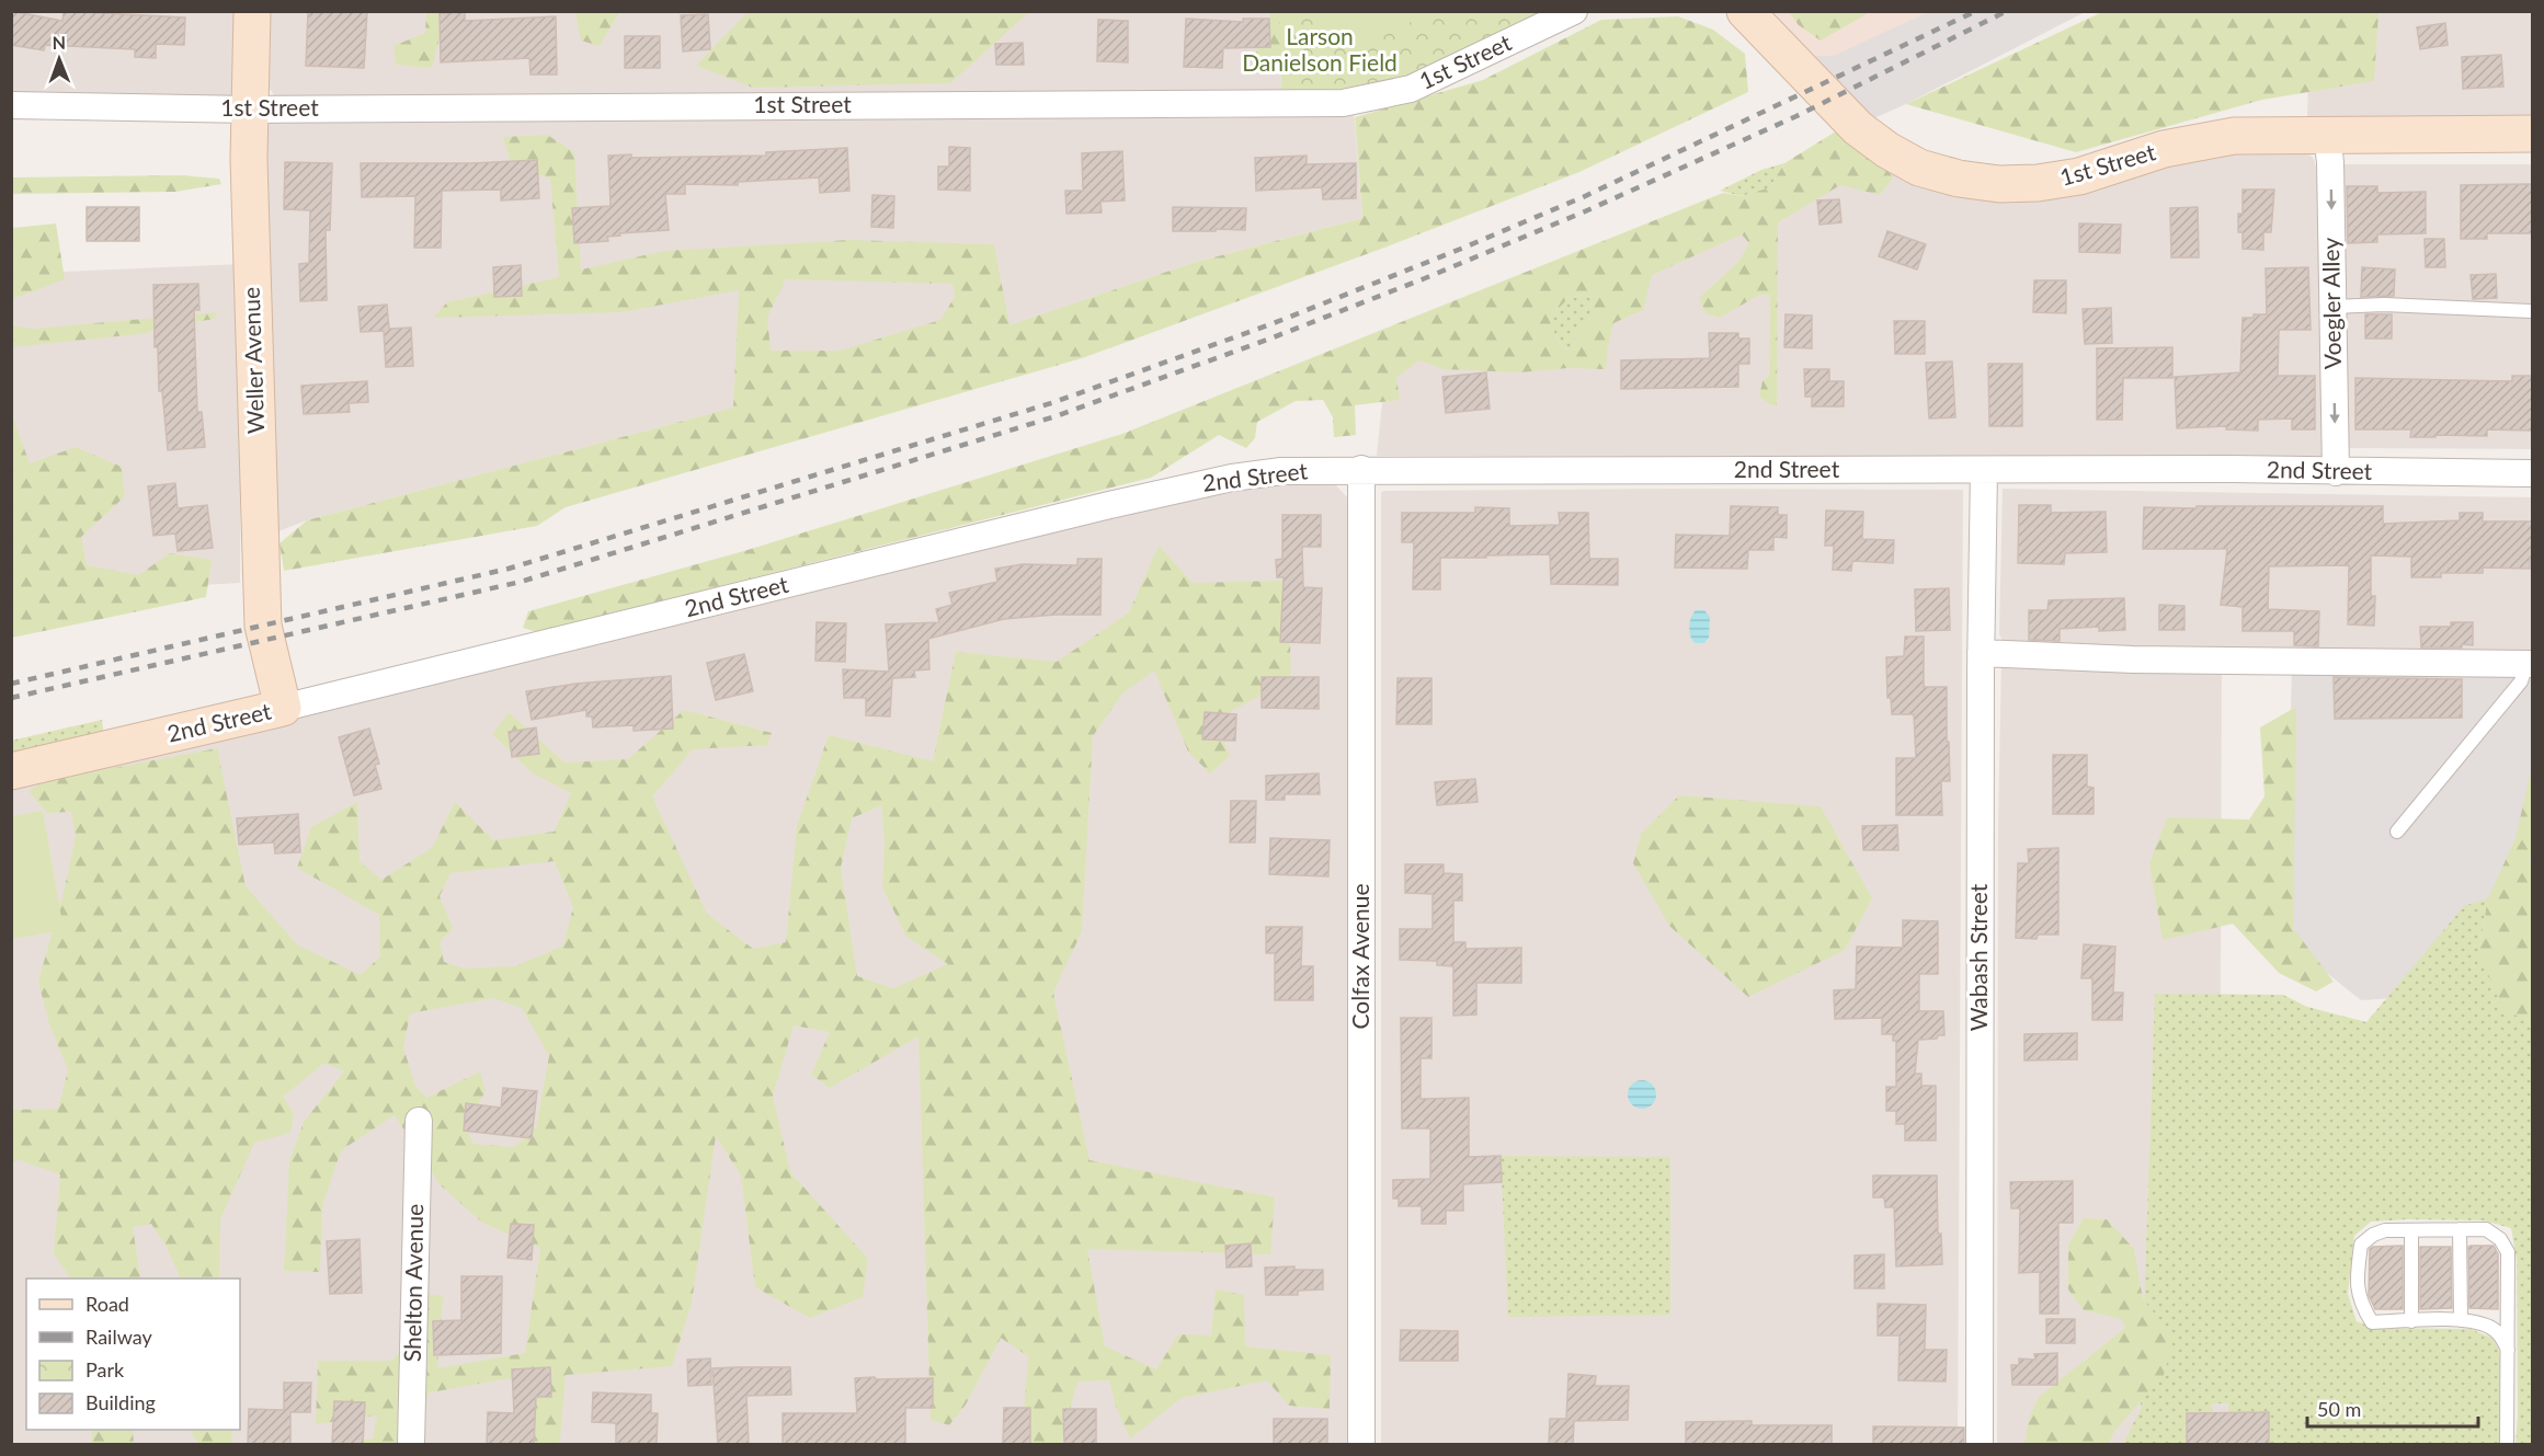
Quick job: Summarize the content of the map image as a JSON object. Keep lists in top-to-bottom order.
{
  "streets": {
    "street": [
      "1st Street",
      "Voegler Alley",
      "Weller Avenue",
      "2nd Street",
      "Colfax Avenue",
      "Wabash Street",
      "Shelton Avenue"
    ]
  },
  "crossings": [
    ["1st Street", "Voegler Alley"],
    ["1st Street", "Weller Avenue"],
    ["Voegler Alley", "2nd Street"],
    ["Weller Avenue", "2nd Street"],
    ["2nd Street", "Colfax Avenue"],
    ["2nd Street", "Wabash Street"]
  ],
  "one_way": ["Voegler Alley"],
  "parks": ["Larson Danielson Field"],
  "legend": [
    "Road",
    "Railway",
    "Park",
    "Building"
  ],
  "scale_bar": "50 m",
  "north": "top"
}
